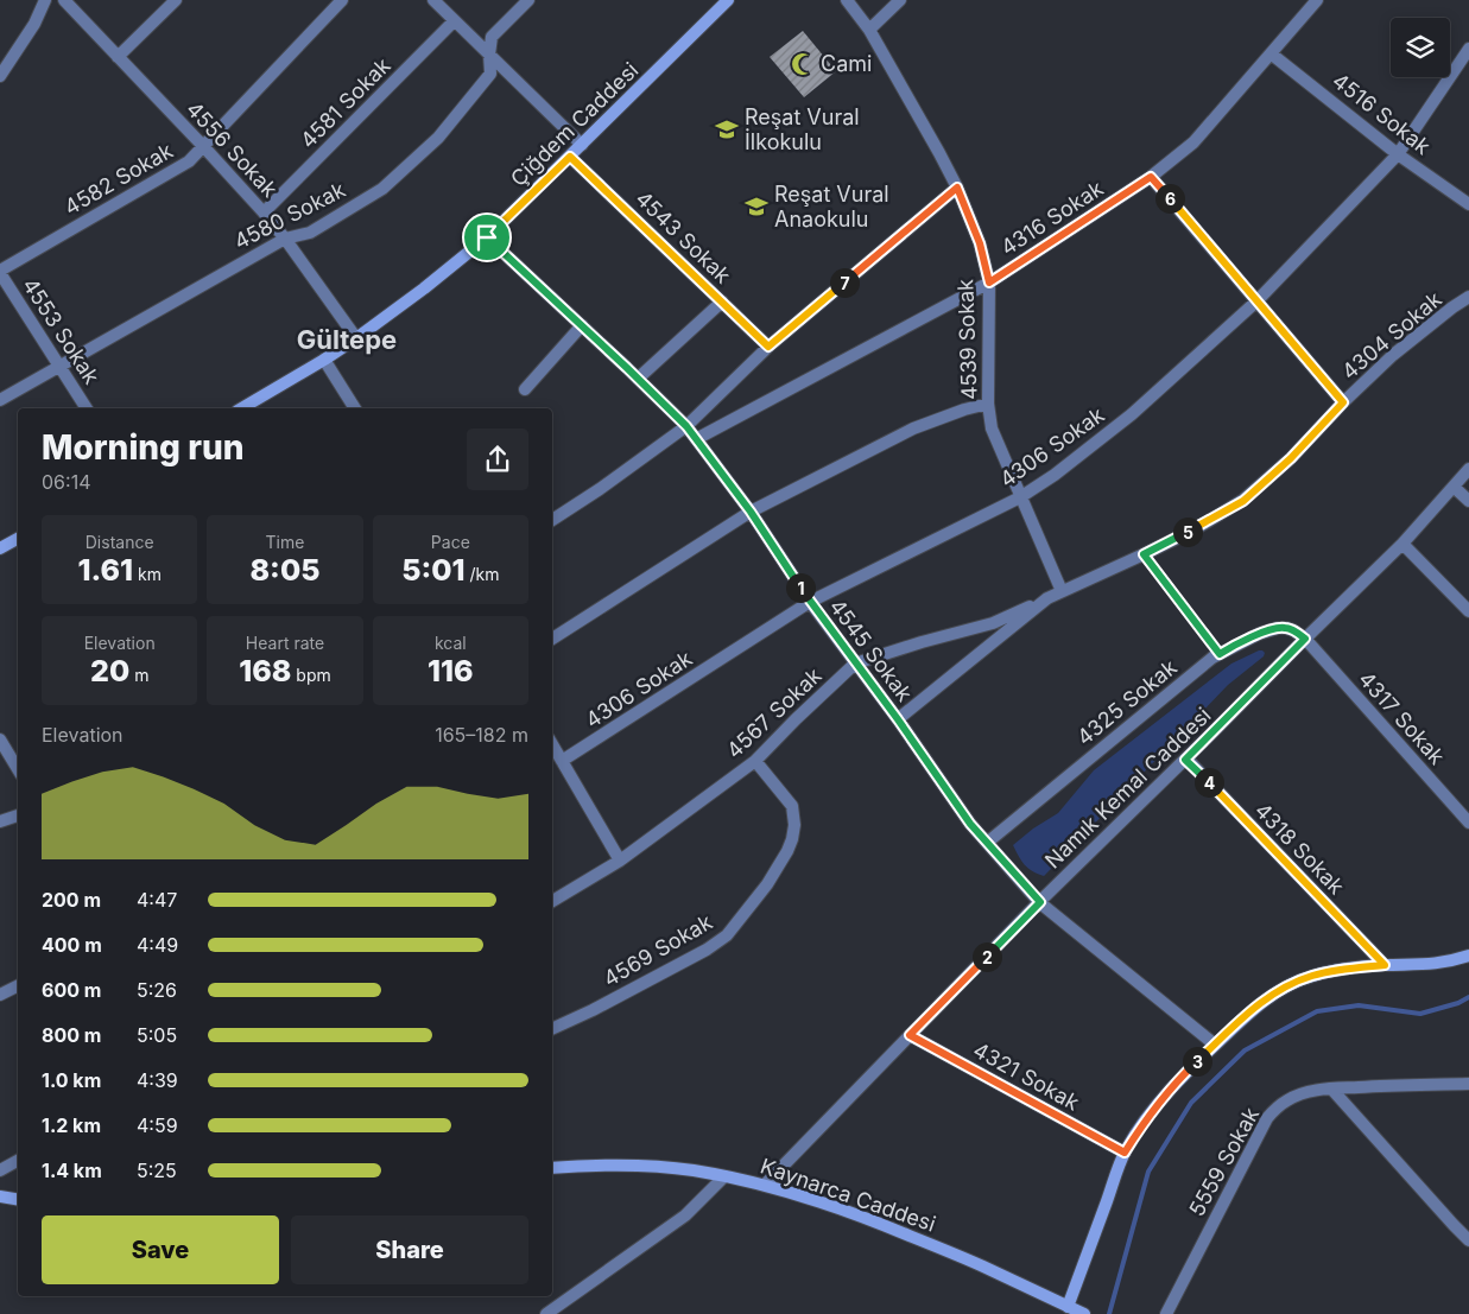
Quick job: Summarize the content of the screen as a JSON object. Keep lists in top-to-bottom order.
{
  "streets": {
    "street": [
      "4581 Sokak",
      "4516 Sokak",
      "Çiğdem Caddesi",
      "4556 Sokak",
      "4582 Sokak",
      "4580 Sokak",
      "4316 Sokak",
      "4543 Sokak",
      "4553 Sokak",
      "4304 Sokak",
      "4539 Sokak",
      "4306 Sokak",
      "4545 Sokak",
      "4325 Sokak",
      "4567 Sokak",
      "4317 Sokak",
      "Namık Kemal Caddesi",
      "4318 Sokak",
      "4569 Sokak",
      "4321 Sokak",
      "5559 Sokak",
      "Kaynarca Caddesi"
    ]
  },
  "crossings": [
    ["4581 Sokak", "4556 Sokak"],
    ["4516 Sokak", "4316 Sokak"],
    ["4516 Sokak", "4306 Sokak"],
    ["Çiğdem Caddesi", "4556 Sokak"],
    ["Çiğdem Caddesi", "4543 Sokak"],
    ["Çiğdem Caddesi", "4545 Sokak"],
    ["4556 Sokak", "4582 Sokak"],
    ["4556 Sokak", "4580 Sokak"],
    ["4582 Sokak", "4553 Sokak"],
    ["4580 Sokak", "4553 Sokak"],
    ["4316 Sokak", "4539 Sokak"],
    ["4316 Sokak", "4545 Sokak"],
    ["4304 Sokak", "4539 Sokak"],
    ["4304 Sokak", "4567 Sokak"],
    ["4539 Sokak", "4306 Sokak"],
    ["4306 Sokak", "4545 Sokak"],
    ["4545 Sokak", "4325 Sokak"],
    ["4545 Sokak", "4567 Sokak"],
    ["4545 Sokak", "Namık Kemal Caddesi"],
    ["4325 Sokak", "4317 Sokak"],
    ["4325 Sokak", "Namık Kemal Caddesi"],
    ["4567 Sokak", "4569 Sokak"],
    ["4317 Sokak", "Namık Kemal Caddesi"],
    ["Namık Kemal Caddesi", "4318 Sokak"],
    ["Namık Kemal Caddesi", "4321 Sokak"],
    ["Namık Kemal Caddesi", "Kaynarca Caddesi"]
  ],
  "districts": ["Gültepe"],
  "places": {
    "mosque": ["Cami"],
    "school or university": ["Reşat Vural İlkokulu", "Reşat Vural Anaokulu"]
  },
  "page": {
    "pins": [
      "6",
      "7",
      "5",
      "1",
      "4",
      "2",
      "3"
    ],
    "heading": ["Morning run", "06:14"],
    "stats": [
      ["Distance", "1.61 km"],
      ["Time", "8:05"],
      ["Pace", "5:01 /km"],
      ["Elevation", "20 m"],
      ["Heart rate", "168 bpm"],
      ["kcal", "116"]
    ],
    "chart": ["Elevation", "165–182 m"],
    "list": [
      {
        "name": "200 m",
        "note": "4:47"
      },
      {
        "name": "400 m",
        "note": "4:49"
      },
      {
        "name": "600 m",
        "note": "5:26"
      },
      {
        "name": "800 m",
        "note": "5:05"
      },
      {
        "name": "1.0 km",
        "note": "4:39"
      },
      {
        "name": "1.2 km",
        "note": "4:59"
      },
      {
        "name": "1.4 km",
        "note": "5:25"
      }
    ],
    "buttons": ["Save", "Share"]
  }
}
